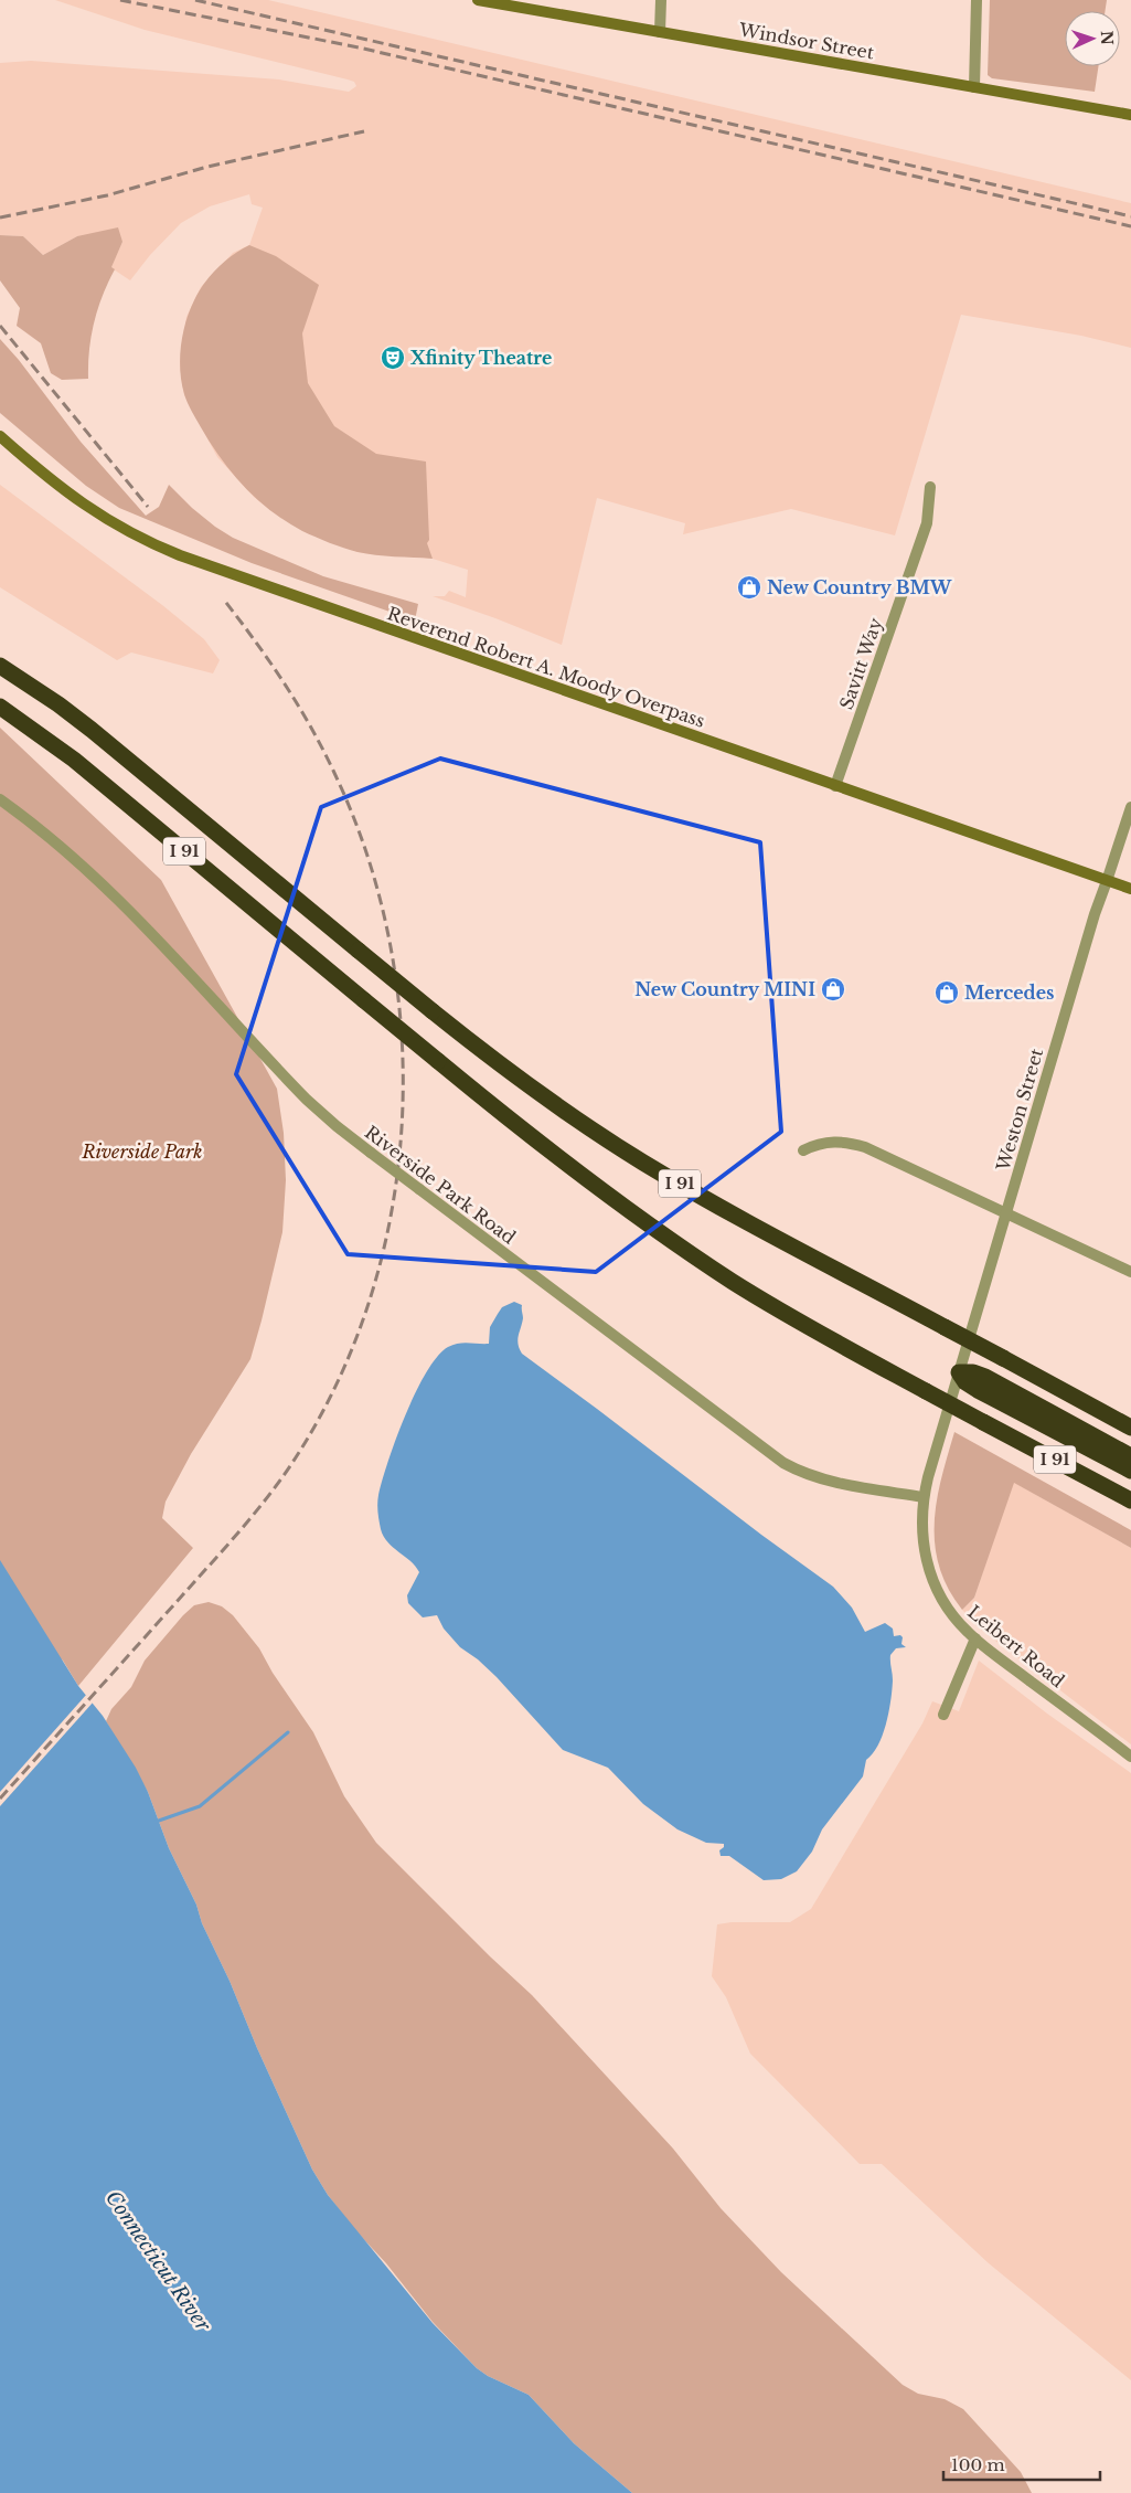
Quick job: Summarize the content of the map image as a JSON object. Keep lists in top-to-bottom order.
{
  "streets": {
    "highway": ["I 91"],
    "main road": ["Windsor Street", "Reverend Robert A. Moody Overpass"],
    "street": [
      "Savitt Way",
      "Weston Street",
      "Riverside Park Road",
      "Leibert Road"
    ]
  },
  "crossings": [
    ["Savitt Way", "Reverend Robert A. Moody Overpass"],
    ["Reverend Robert A. Moody Overpass", "Weston Street"],
    ["Weston Street", "Leibert Road"],
    ["Riverside Park Road", "Leibert Road"]
  ],
  "water": ["Connecticut River"],
  "parks": ["Riverside Park"],
  "places": {
    "theatre": ["Xfinity Theatre"],
    "shop": ["New Country BMW", "New Country MINI", "Mercedes"]
  },
  "scale_bar": "100 m",
  "north": "right"
}
